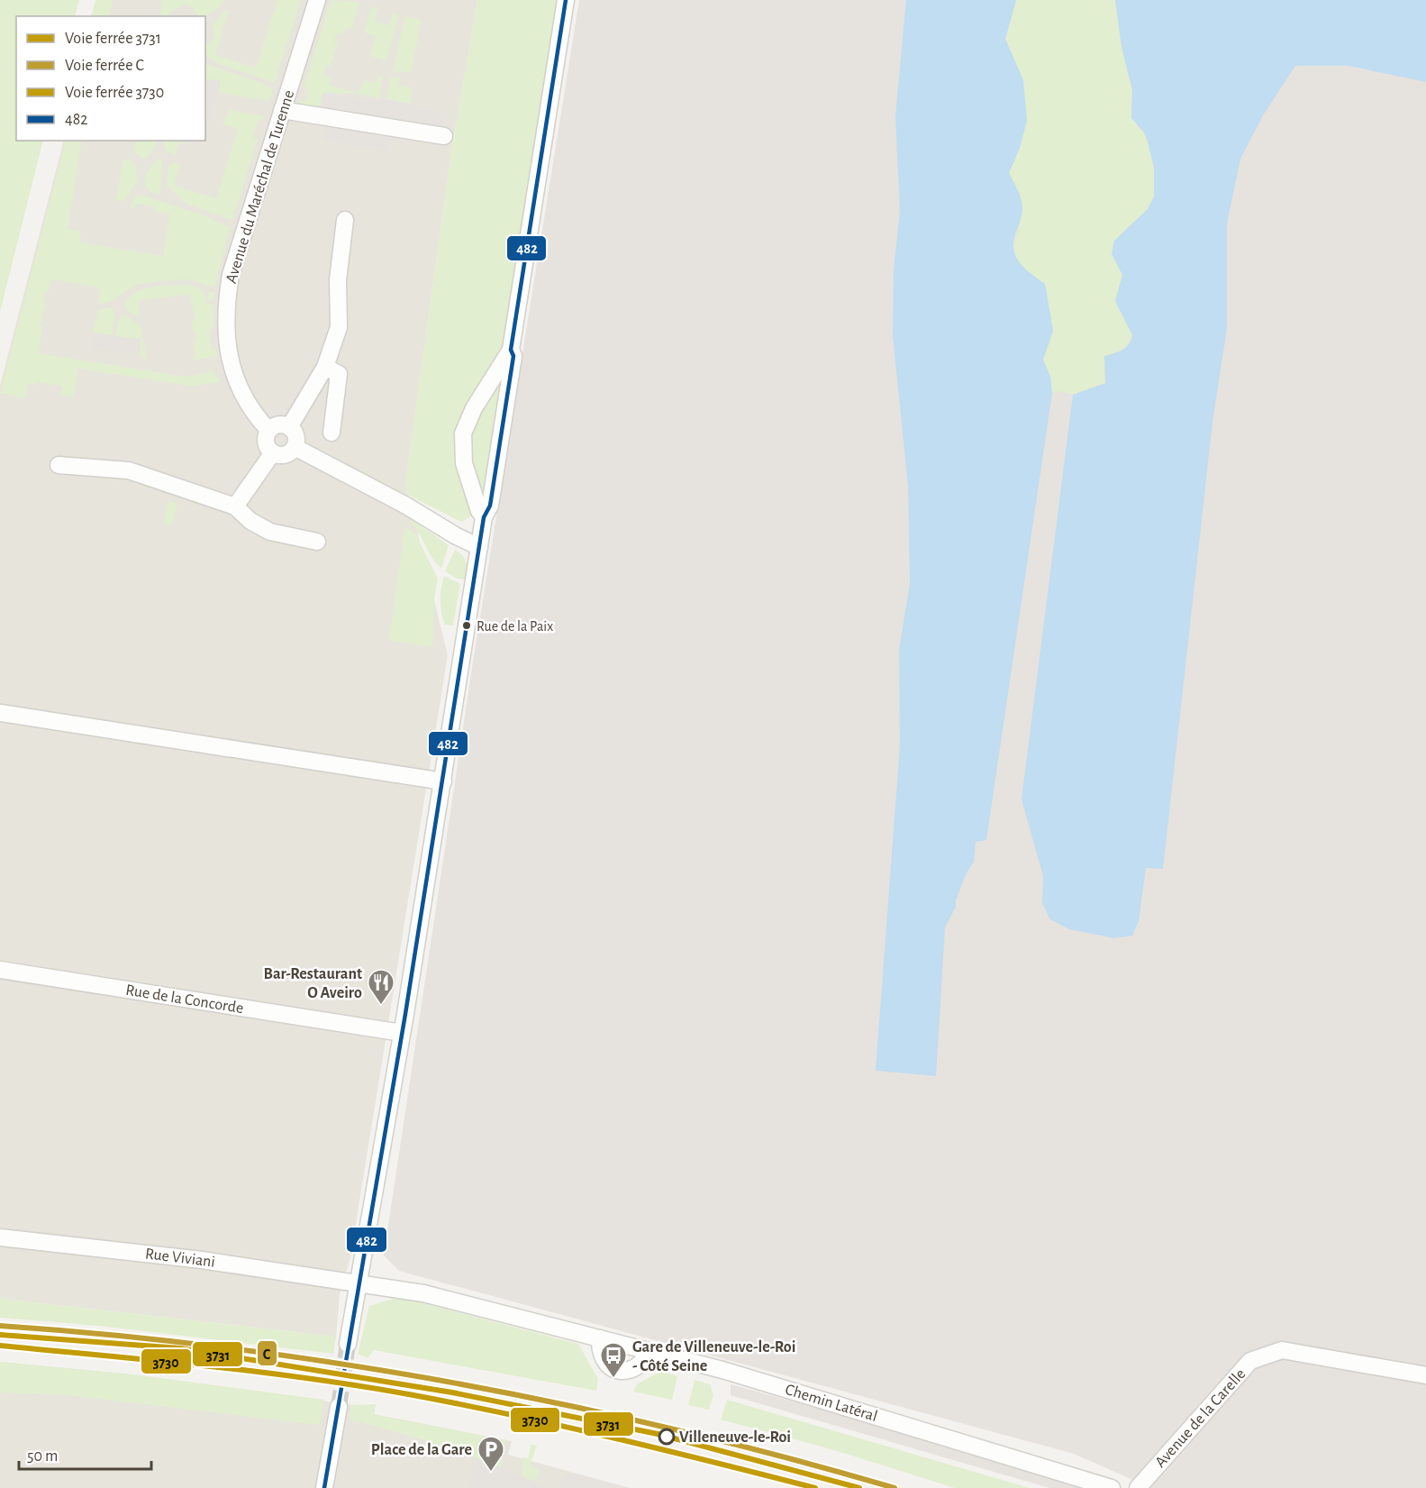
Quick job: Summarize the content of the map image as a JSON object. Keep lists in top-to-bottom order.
{
  "streets": {
    "street": [
      "Avenue du Maréchal de Turenne",
      "Rue de la Concorde",
      "Rue Viviani",
      "Chemin Latéral",
      "Avenue de la Carelle"
    ]
  },
  "crossings": [
    ["Rue Viviani", "Chemin Latéral"]
  ],
  "places": {
    "other": ["Rue de la Paix", "Villeneuve-le-Roi"],
    "restaurant": ["Bar-Restaurant O Aveiro"],
    "bus stop": ["Gare de Villeneuve-le-Roi - Côté Seine"],
    "parking": ["Place de la Gare"]
  },
  "lines": [
    "transit line 482",
    "rail line C",
    "rail line 3731",
    "rail line 3730"
  ],
  "legend": [
    "Voie ferrée 3731",
    "Voie ferrée C",
    "Voie ferrée 3730",
    "482"
  ],
  "scale_bar": "50 m"
}
